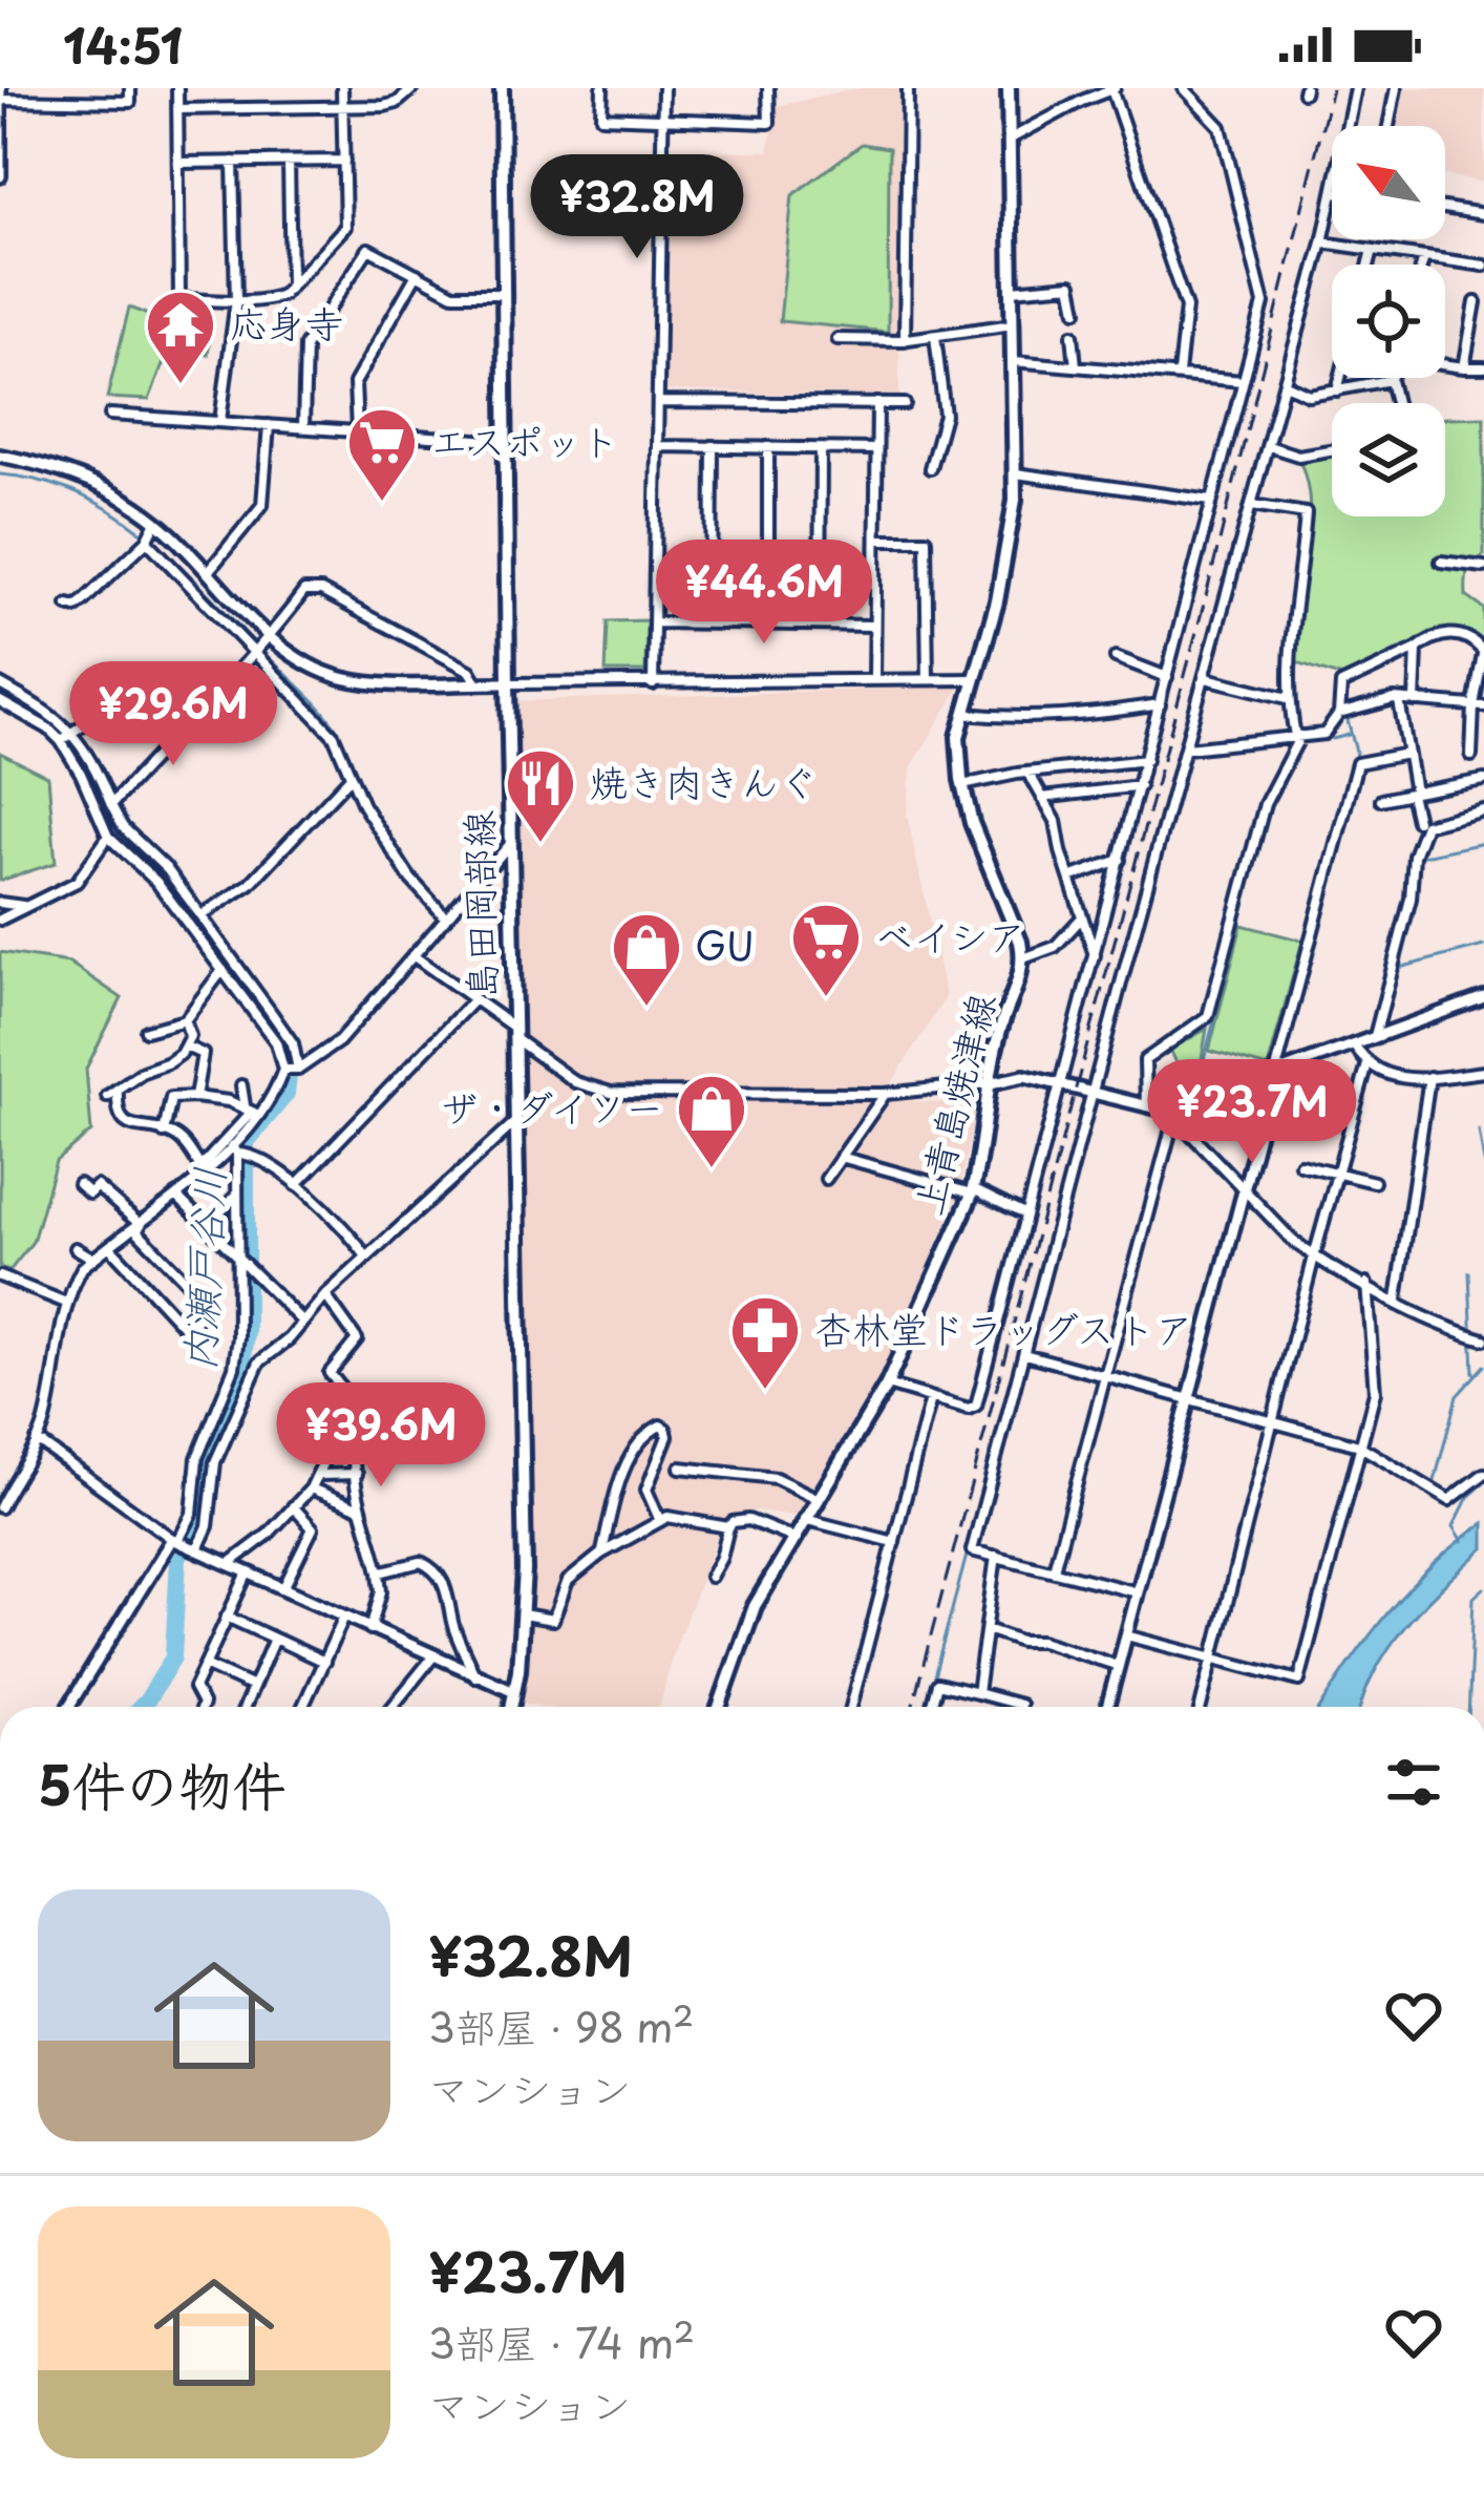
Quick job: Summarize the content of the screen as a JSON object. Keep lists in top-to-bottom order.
{
  "streets": {
    "main road": ["島田岡部線", "上青島焼津線"]
  },
  "water": ["内瀬戸谷川"],
  "places": {
    "temple": ["応身寺"],
    "supermarket": ["エスポット", "ベイシア"],
    "restaurant": ["焼き肉きんぐ"],
    "shop": ["GU", "ザ・ダイソー"],
    "pharmacy": ["杏林堂ドラッグストア"]
  },
  "north": "top left",
  "page": {
    "status": "14:51",
    "price": [
      "¥32.8M",
      "¥44.6M",
      "¥29.6M",
      "¥23.7M",
      "¥39.6M"
    ],
    "heading": "5件の物件",
    "list": [
      {
        "name": "¥32.8M",
        "note": "3部屋 · 98 m² · マンション"
      },
      {
        "name": "¥23.7M",
        "note": "3部屋 · 74 m² · マンション"
      }
    ]
  }
}
